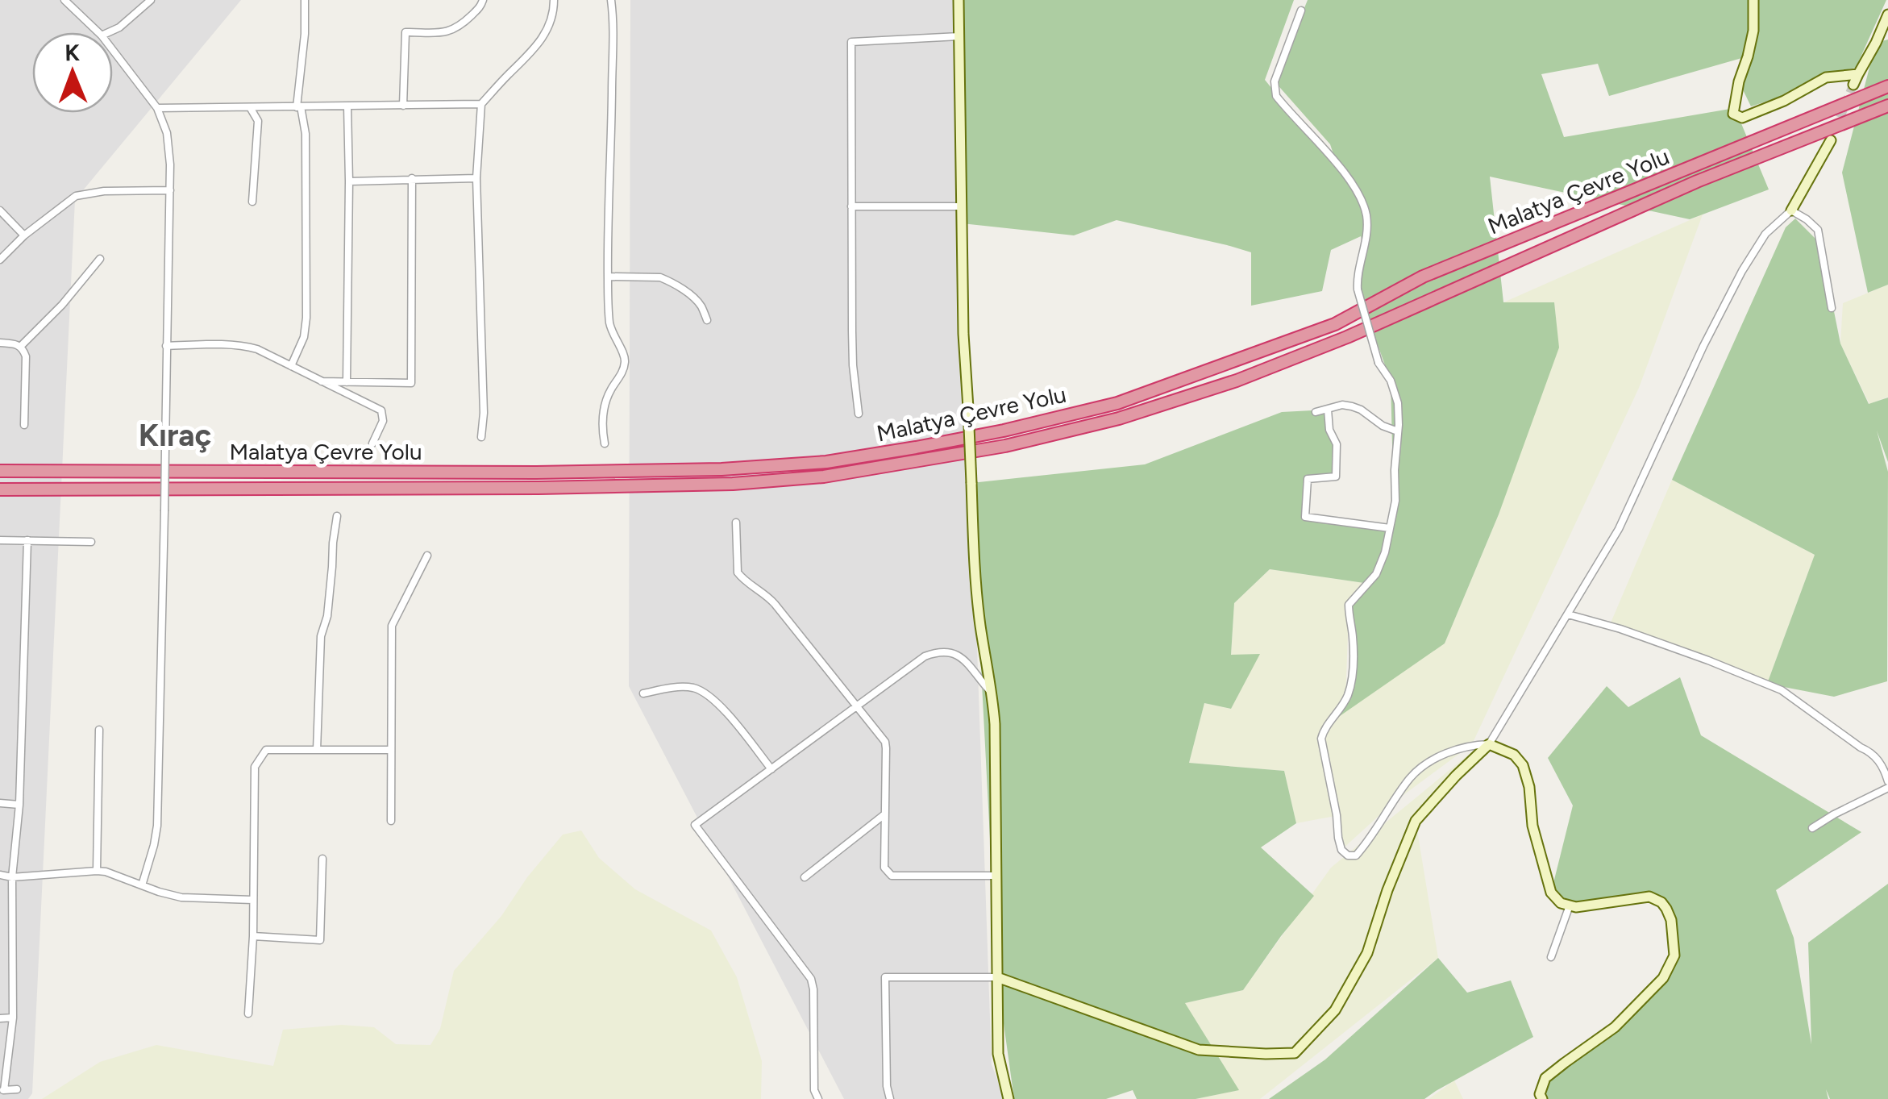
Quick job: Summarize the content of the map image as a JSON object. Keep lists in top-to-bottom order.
{
  "streets": {
    "highway": ["Malatya Çevre Yolu"]
  },
  "districts": ["Kıraç"],
  "north": "top"
}
